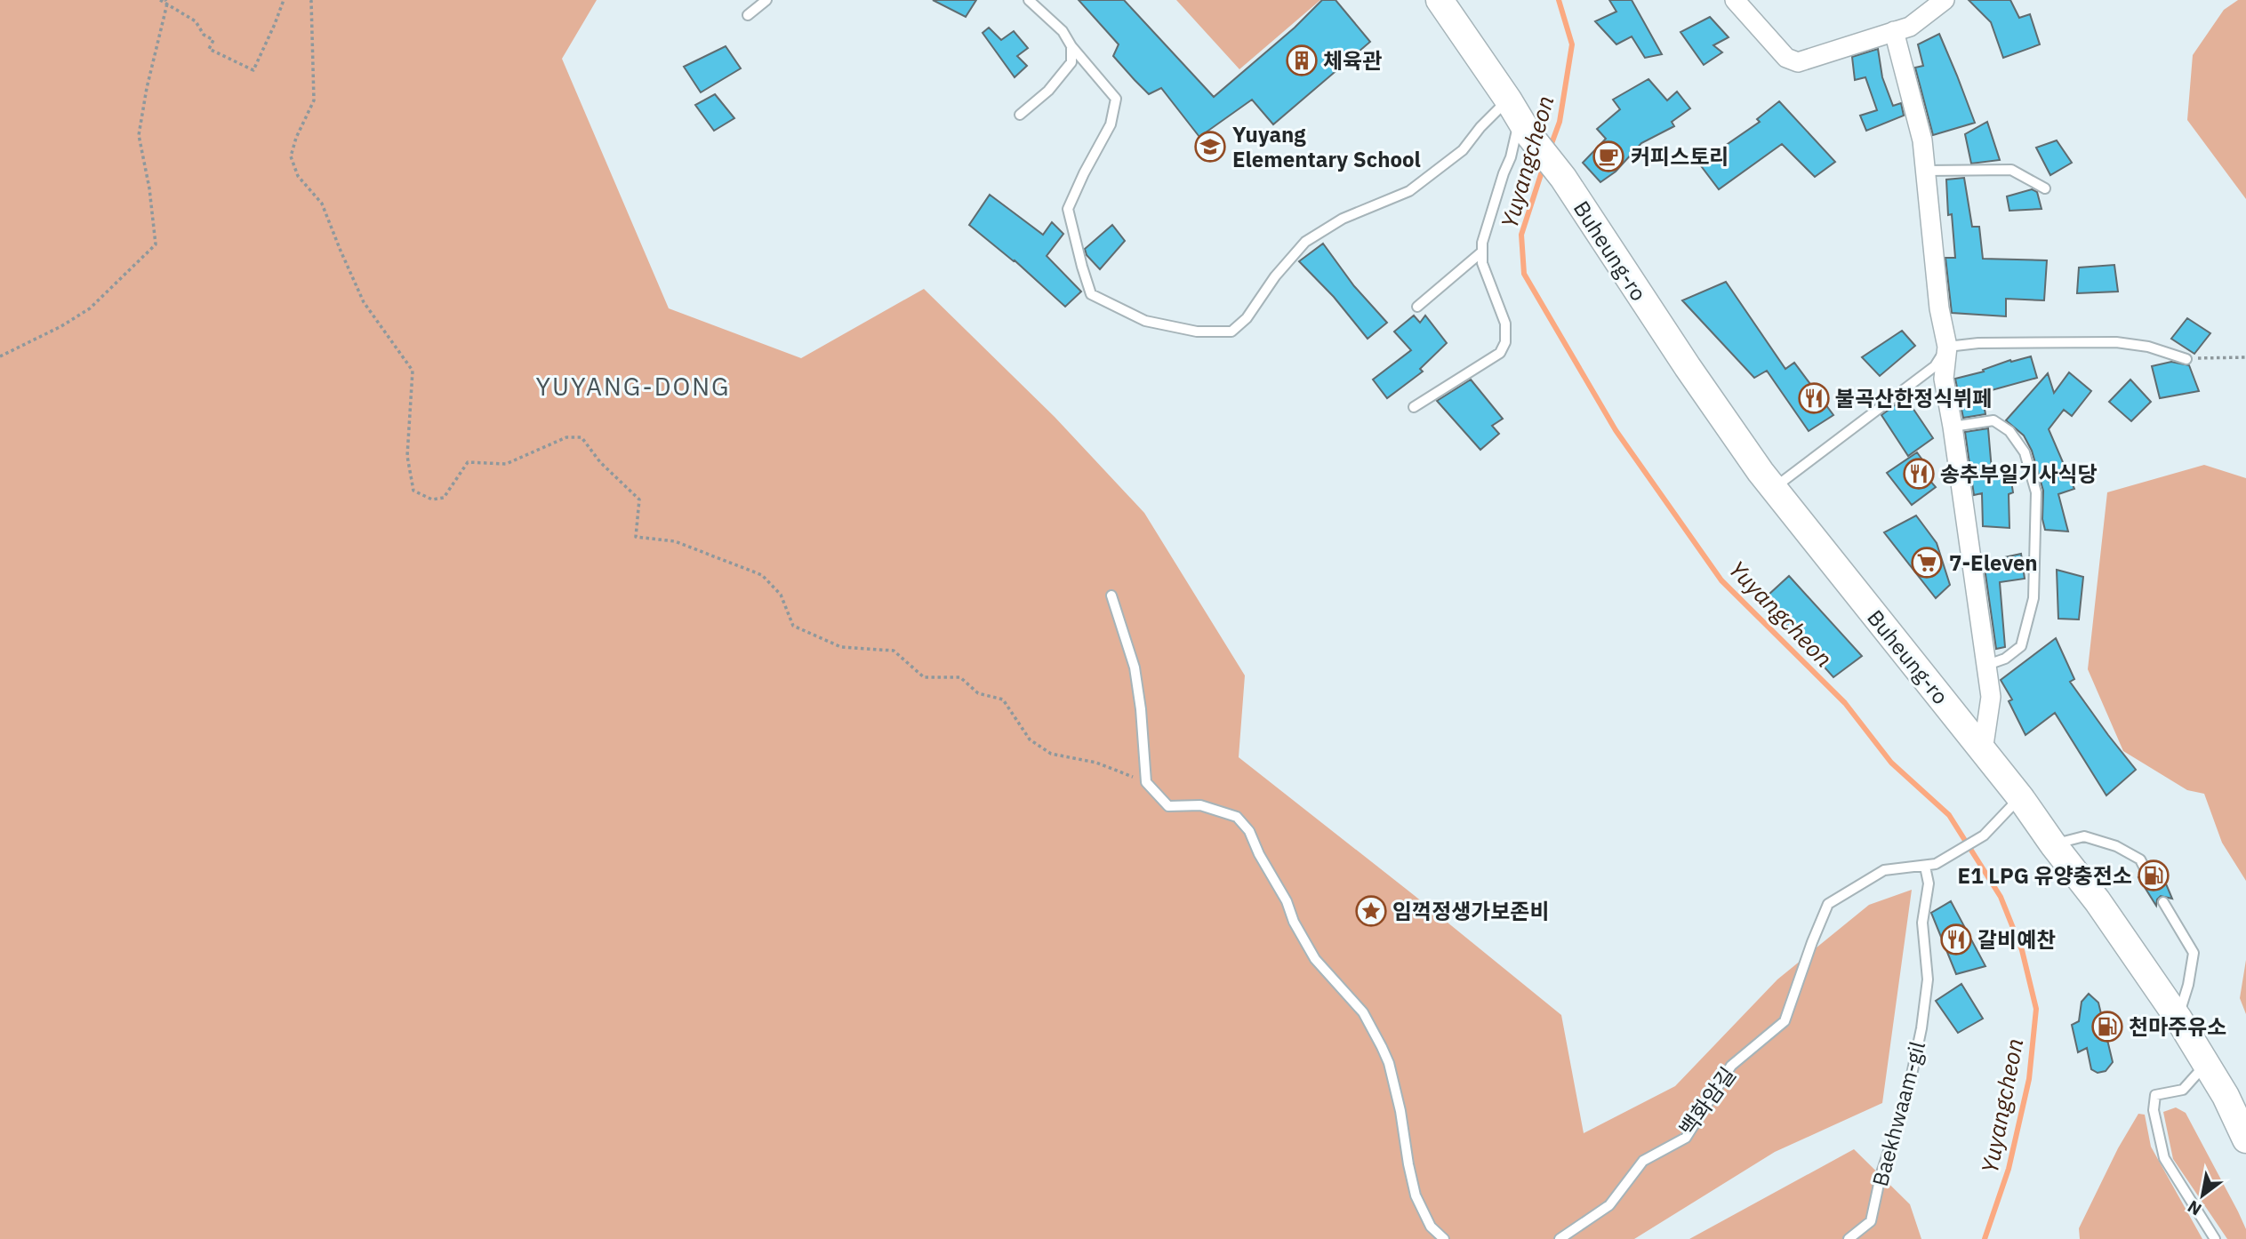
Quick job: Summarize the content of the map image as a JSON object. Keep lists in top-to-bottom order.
{
  "streets": {
    "main road": ["Buheung-ro"],
    "lane": ["백화암길", "Baekhwaam-gil"]
  },
  "crossings": [
    ["Buheung-ro", "백화암길"],
    ["백화암길", "Baekhwaam-gil"]
  ],
  "districts": ["YUYANG-DONG"],
  "water": ["Yuyangcheon"],
  "places": {
    "building": ["체육관"],
    "school or university": ["Yuyang Elementary School"],
    "cafe": ["커피스토리"],
    "restaurant": ["불곡산한정식뷔페", "송추부일기사식당", "갈비예찬"],
    "supermarket": ["7-Eleven"],
    "fuel station": ["E1 LPG 유양충전소", "천마주유소"],
    "place": ["임꺽정생가보존비"]
  },
  "north": "bottom left"
}
